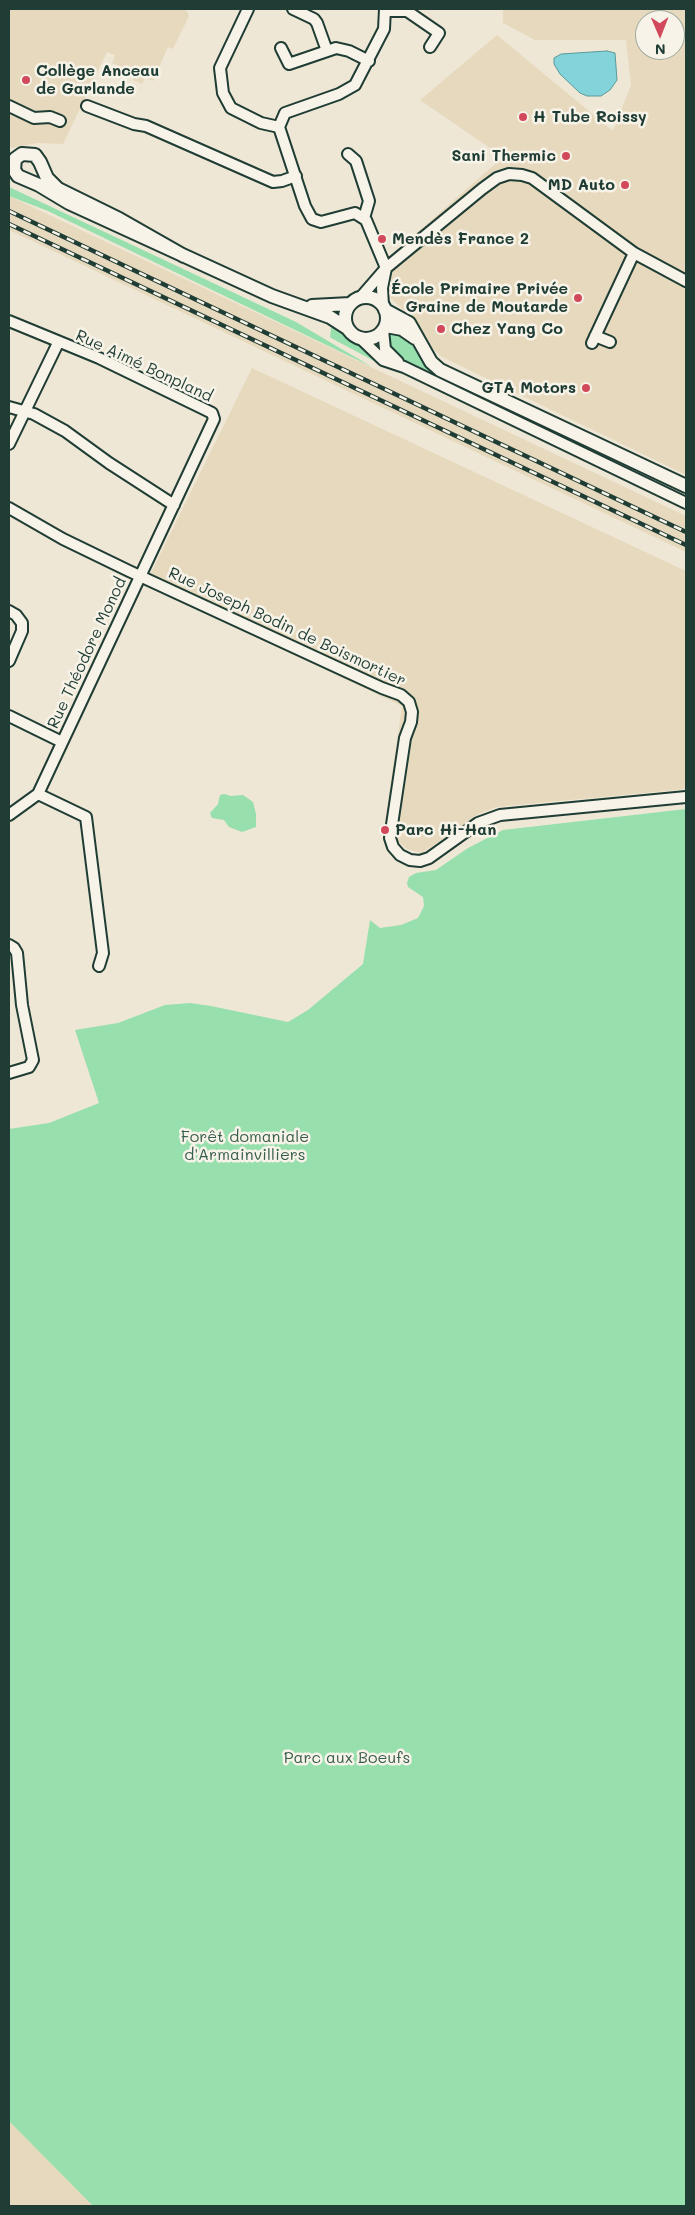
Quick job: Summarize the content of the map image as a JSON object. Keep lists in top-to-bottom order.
{
  "streets": {
    "street": ["Rue Aimé Bonpland", "Rue Joseph Bodin de Boismortier", "Rue Théodore Monod"]
  },
  "crossings": [
    ["Rue Aimé Bonpland", "Rue Joseph Bodin de Boismortier"],
    ["Rue Aimé Bonpland", "Rue Théodore Monod"],
    ["Rue Joseph Bodin de Boismortier", "Rue Théodore Monod"]
  ],
  "parks": ["Forêt domaniale d'Armainvilliers", "Parc aux Boeufs"],
  "places": [
    "Collège Anceau de Garlande",
    "H Tube Roissy",
    "Sani Thermic",
    "MD Auto",
    "Mendès France 2",
    "École Primaire Privée Graine de Moutarde",
    "Chez Yang Co",
    "GTA Motors",
    "Parc Hi-Han"
  ],
  "north": "bottom"
}
